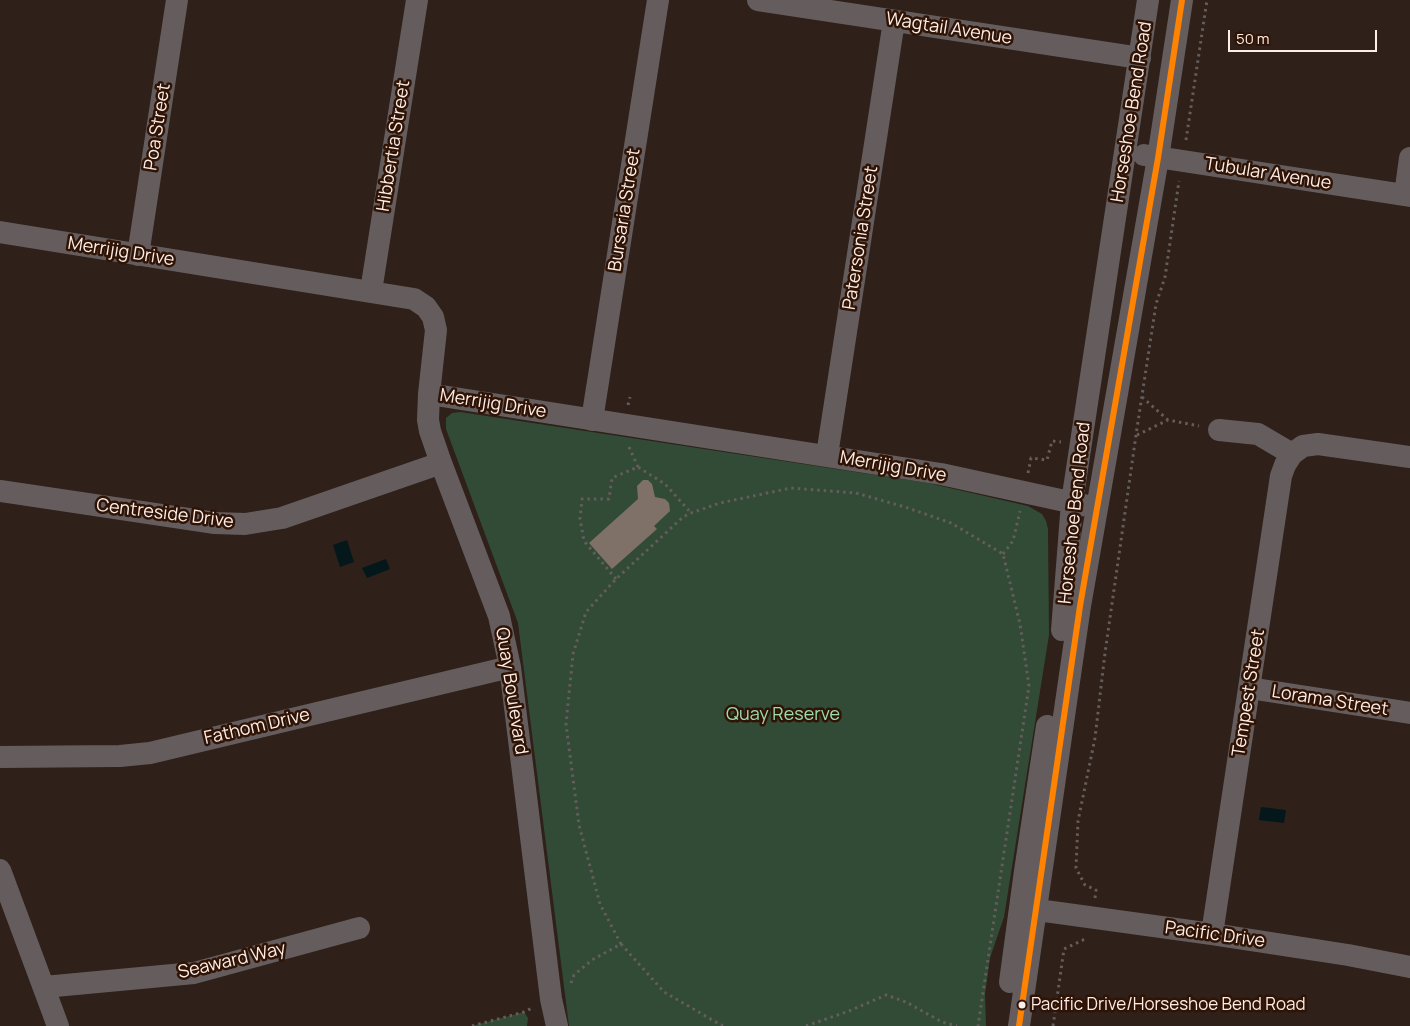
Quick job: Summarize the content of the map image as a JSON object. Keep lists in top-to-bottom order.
{
  "streets": {
    "street": [
      "Wagtail Avenue",
      "Horseshoe Bend Road",
      "Poa Street",
      "Hibbertia Street",
      "Tubular Avenue",
      "Bursaria Street",
      "Patersonia Street",
      "Merrijig Drive",
      "Centreside Drive",
      "Quay Boulevard",
      "Tempest Street",
      "Lorama Street",
      "Fathom Drive",
      "Pacific Drive",
      "Seaward Way"
    ]
  },
  "crossings": [
    ["Wagtail Avenue", "Horseshoe Bend Road"],
    ["Wagtail Avenue", "Patersonia Street"],
    ["Horseshoe Bend Road", "Tubular Avenue"],
    ["Horseshoe Bend Road", "Merrijig Drive"],
    ["Horseshoe Bend Road", "Pacific Drive"],
    ["Poa Street", "Merrijig Drive"],
    ["Hibbertia Street", "Merrijig Drive"],
    ["Bursaria Street", "Merrijig Drive"],
    ["Patersonia Street", "Merrijig Drive"],
    ["Merrijig Drive", "Quay Boulevard"],
    ["Centreside Drive", "Quay Boulevard"],
    ["Quay Boulevard", "Fathom Drive"],
    ["Tempest Street", "Lorama Street"],
    ["Tempest Street", "Pacific Drive"]
  ],
  "parks": ["Quay Reserve"],
  "places": ["Pacific Drive/Horseshoe Bend Road"],
  "scale_bar": "50 m"
}
